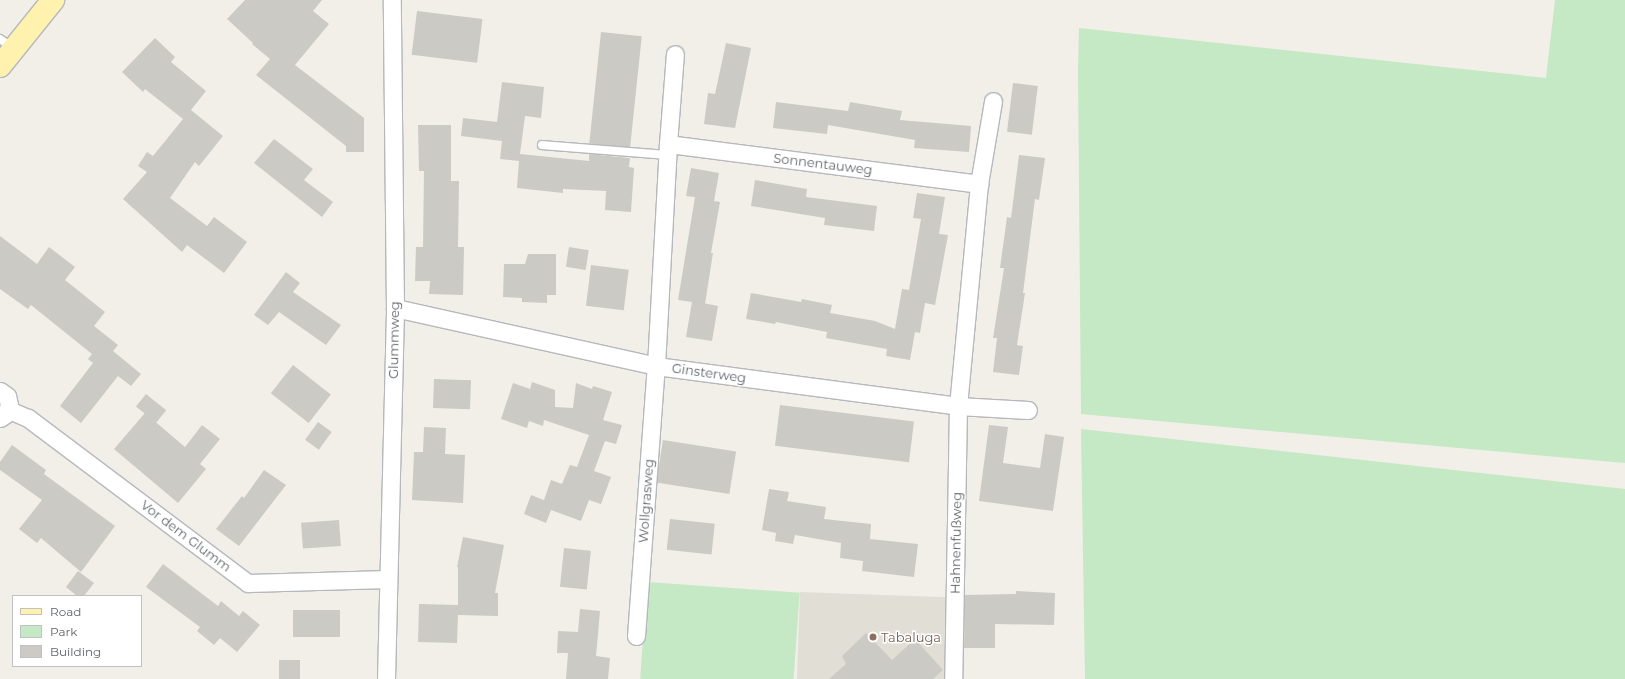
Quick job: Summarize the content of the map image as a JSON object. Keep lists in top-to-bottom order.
{
  "streets": {
    "street": [
      "Sonnentauweg",
      "Glummweg",
      "Ginsterweg",
      "Wollgrasweg",
      "Vor dem Glumm",
      "Hahnenfußweg"
    ]
  },
  "crossings": [
    ["Glummweg", "Ginsterweg"],
    ["Glummweg", "Vor dem Glumm"],
    ["Ginsterweg", "Wollgrasweg"],
    ["Ginsterweg", "Hahnenfußweg"]
  ],
  "places": ["Tabaluga"],
  "legend": ["Road", "Park", "Building"]
}
